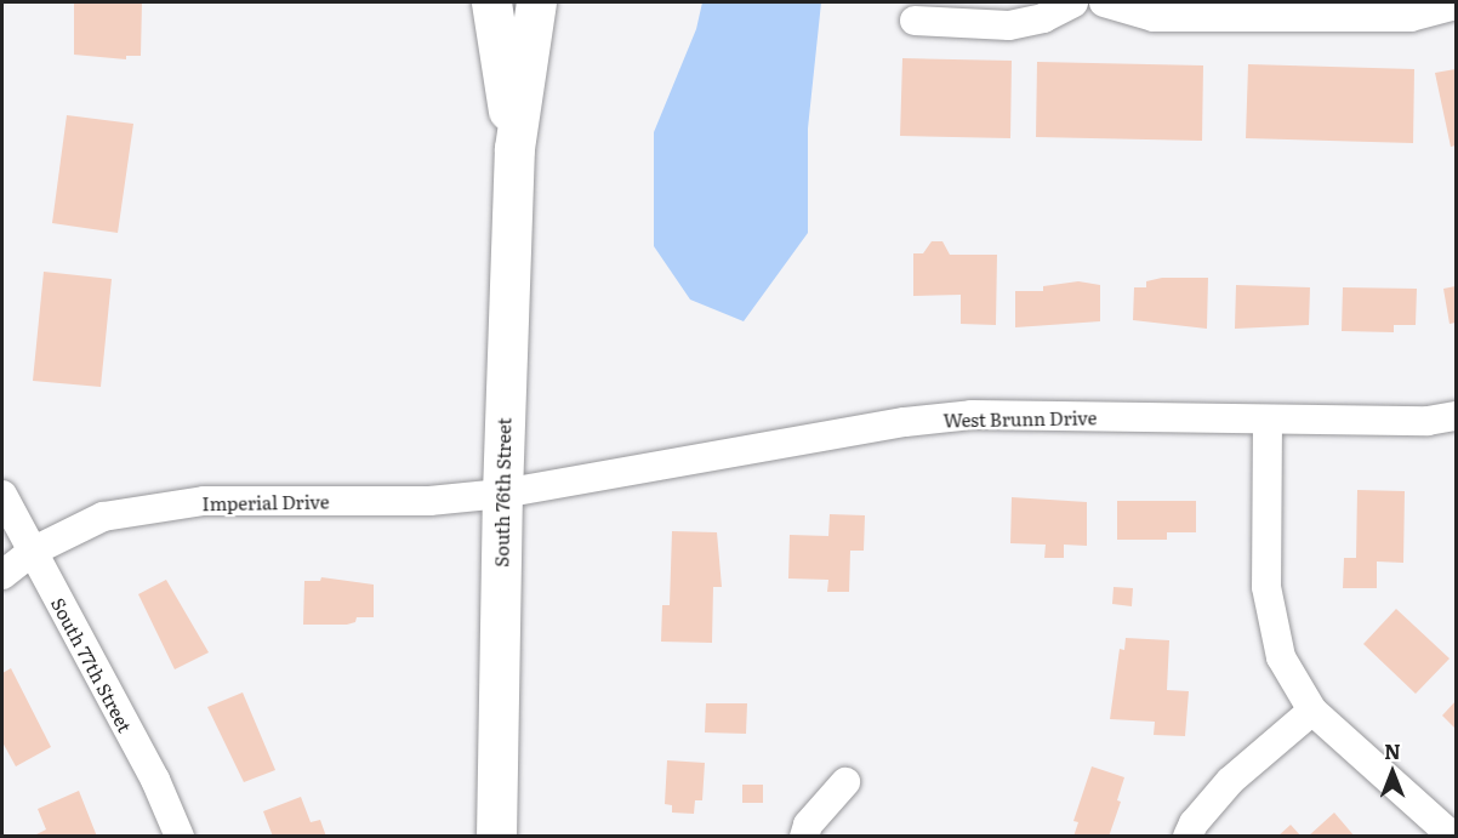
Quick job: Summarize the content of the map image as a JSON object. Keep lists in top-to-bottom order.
{
  "streets": {
    "main road": ["South 76th Street"],
    "street": ["West Brunn Drive", "Imperial Drive", "South 77th Street"]
  },
  "crossings": [
    ["West Brunn Drive", "South 76th Street"],
    ["West Brunn Drive", "Imperial Drive"],
    ["South 76th Street", "Imperial Drive"],
    ["Imperial Drive", "South 77th Street"]
  ],
  "north": "top"
}
